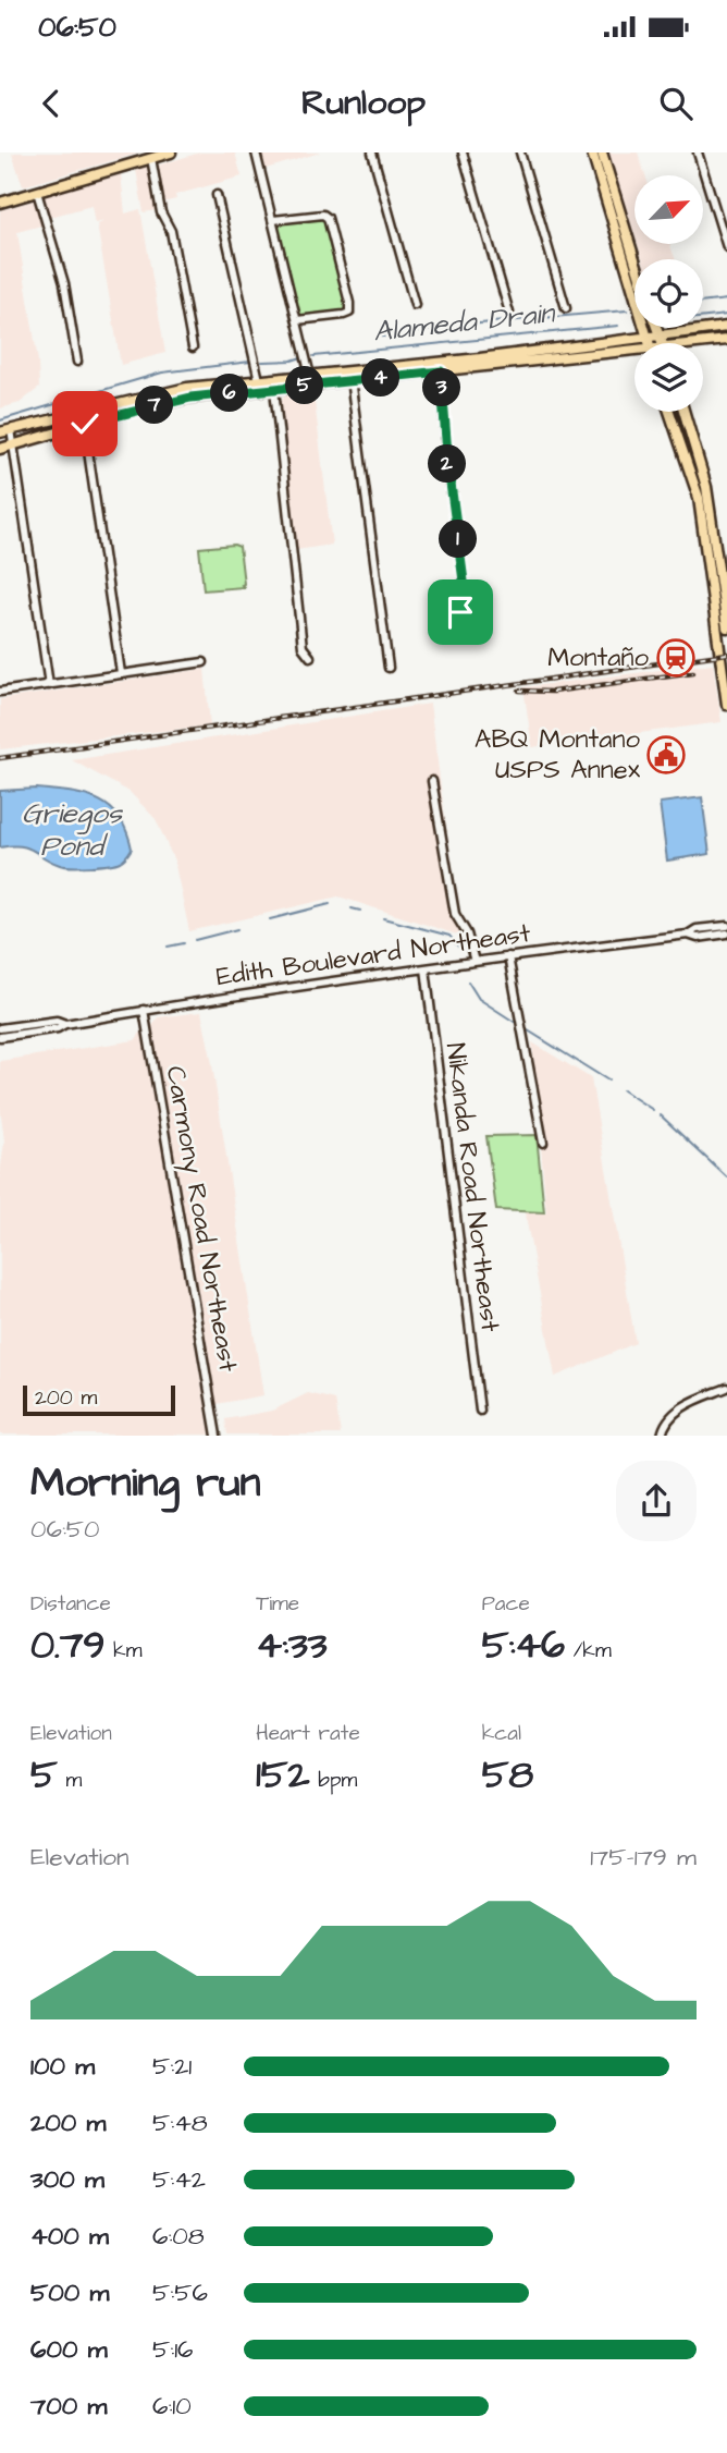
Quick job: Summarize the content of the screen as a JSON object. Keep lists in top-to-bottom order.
{
  "streets": {
    "street": ["Edith Boulevard Northeast", "Nikanda Road Northeast", "Carmony Road Northeast"]
  },
  "crossings": [
    ["Edith Boulevard Northeast", "Nikanda Road Northeast"],
    ["Edith Boulevard Northeast", "Carmony Road Northeast"]
  ],
  "water": ["Alameda Drain", "Griegos Pond"],
  "places": {
    "station": ["Montaño"],
    "public building": ["ABQ Montano USPS Annex"]
  },
  "scale_bar": "200 m",
  "north": "top right",
  "page": {
    "status": "06:50",
    "header": "Runloop",
    "pins": [
      "4",
      "5",
      "3",
      "6",
      "7",
      "2",
      "1"
    ],
    "scale": "200 m",
    "heading": ["Morning run", "06:50"],
    "stats": [
      ["Distance", "0.79 km"],
      ["Time", "4:33"],
      ["Pace", "5:46 /km"],
      ["Elevation", "5 m"],
      ["Heart rate", "152 bpm"],
      ["kcal", "58"]
    ],
    "chart": ["Elevation", "175–179 m"],
    "list": [
      {
        "name": "100 m",
        "note": "5:21"
      },
      {
        "name": "200 m",
        "note": "5:48"
      },
      {
        "name": "300 m",
        "note": "5:42"
      },
      {
        "name": "400 m",
        "note": "6:08"
      },
      {
        "name": "500 m",
        "note": "5:56"
      },
      {
        "name": "600 m",
        "note": "5:16"
      },
      {
        "name": "700 m",
        "note": "6:10"
      }
    ]
  }
}
